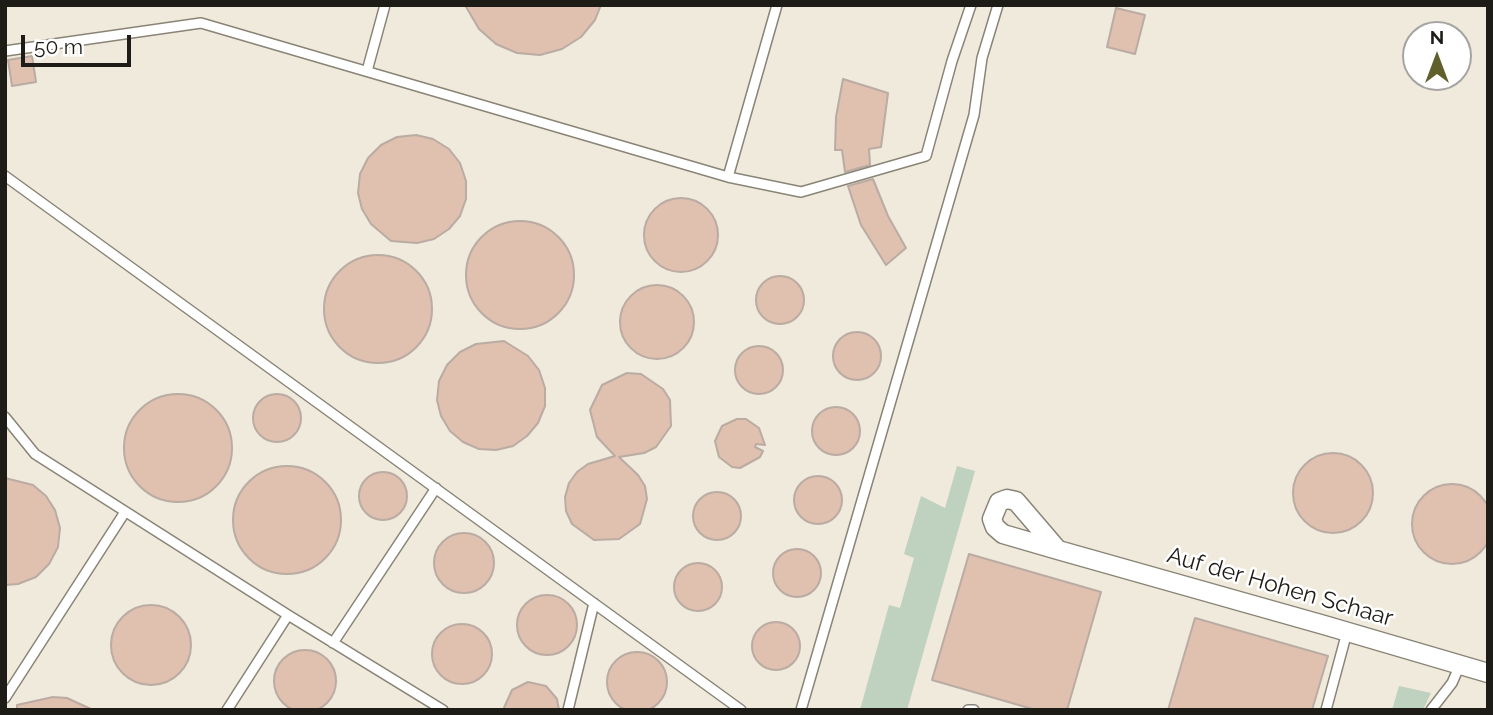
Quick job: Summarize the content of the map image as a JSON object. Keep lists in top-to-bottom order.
{
  "streets": {
    "street": ["Auf der Hohen Schaar"]
  },
  "scale_bar": "50 m",
  "north": "top"
}
